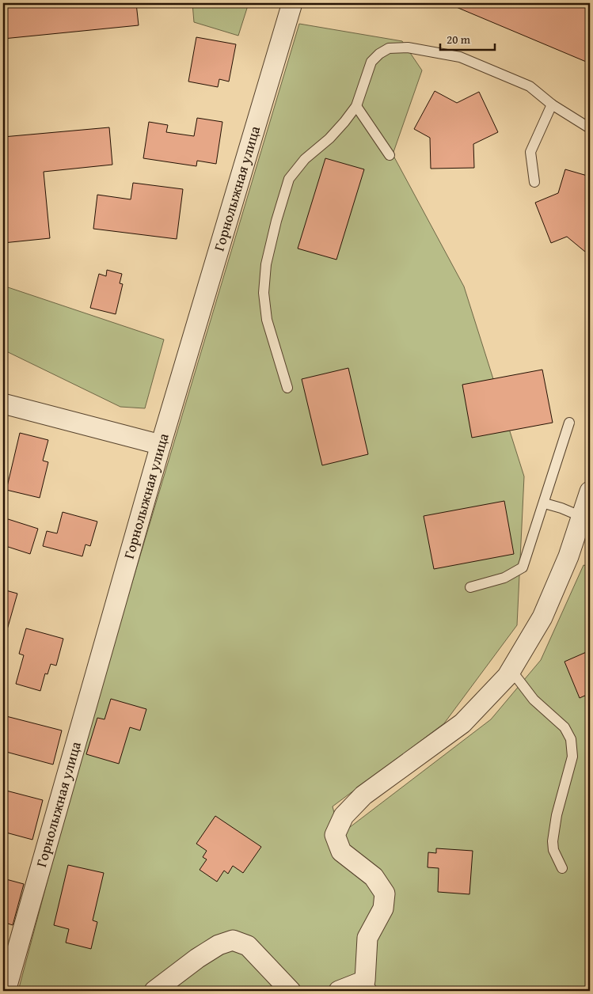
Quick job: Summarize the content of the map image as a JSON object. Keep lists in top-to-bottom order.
{
  "streets": {
    "street": ["Горнолыжная улица"]
  },
  "scale_bar": "20 m"
}
